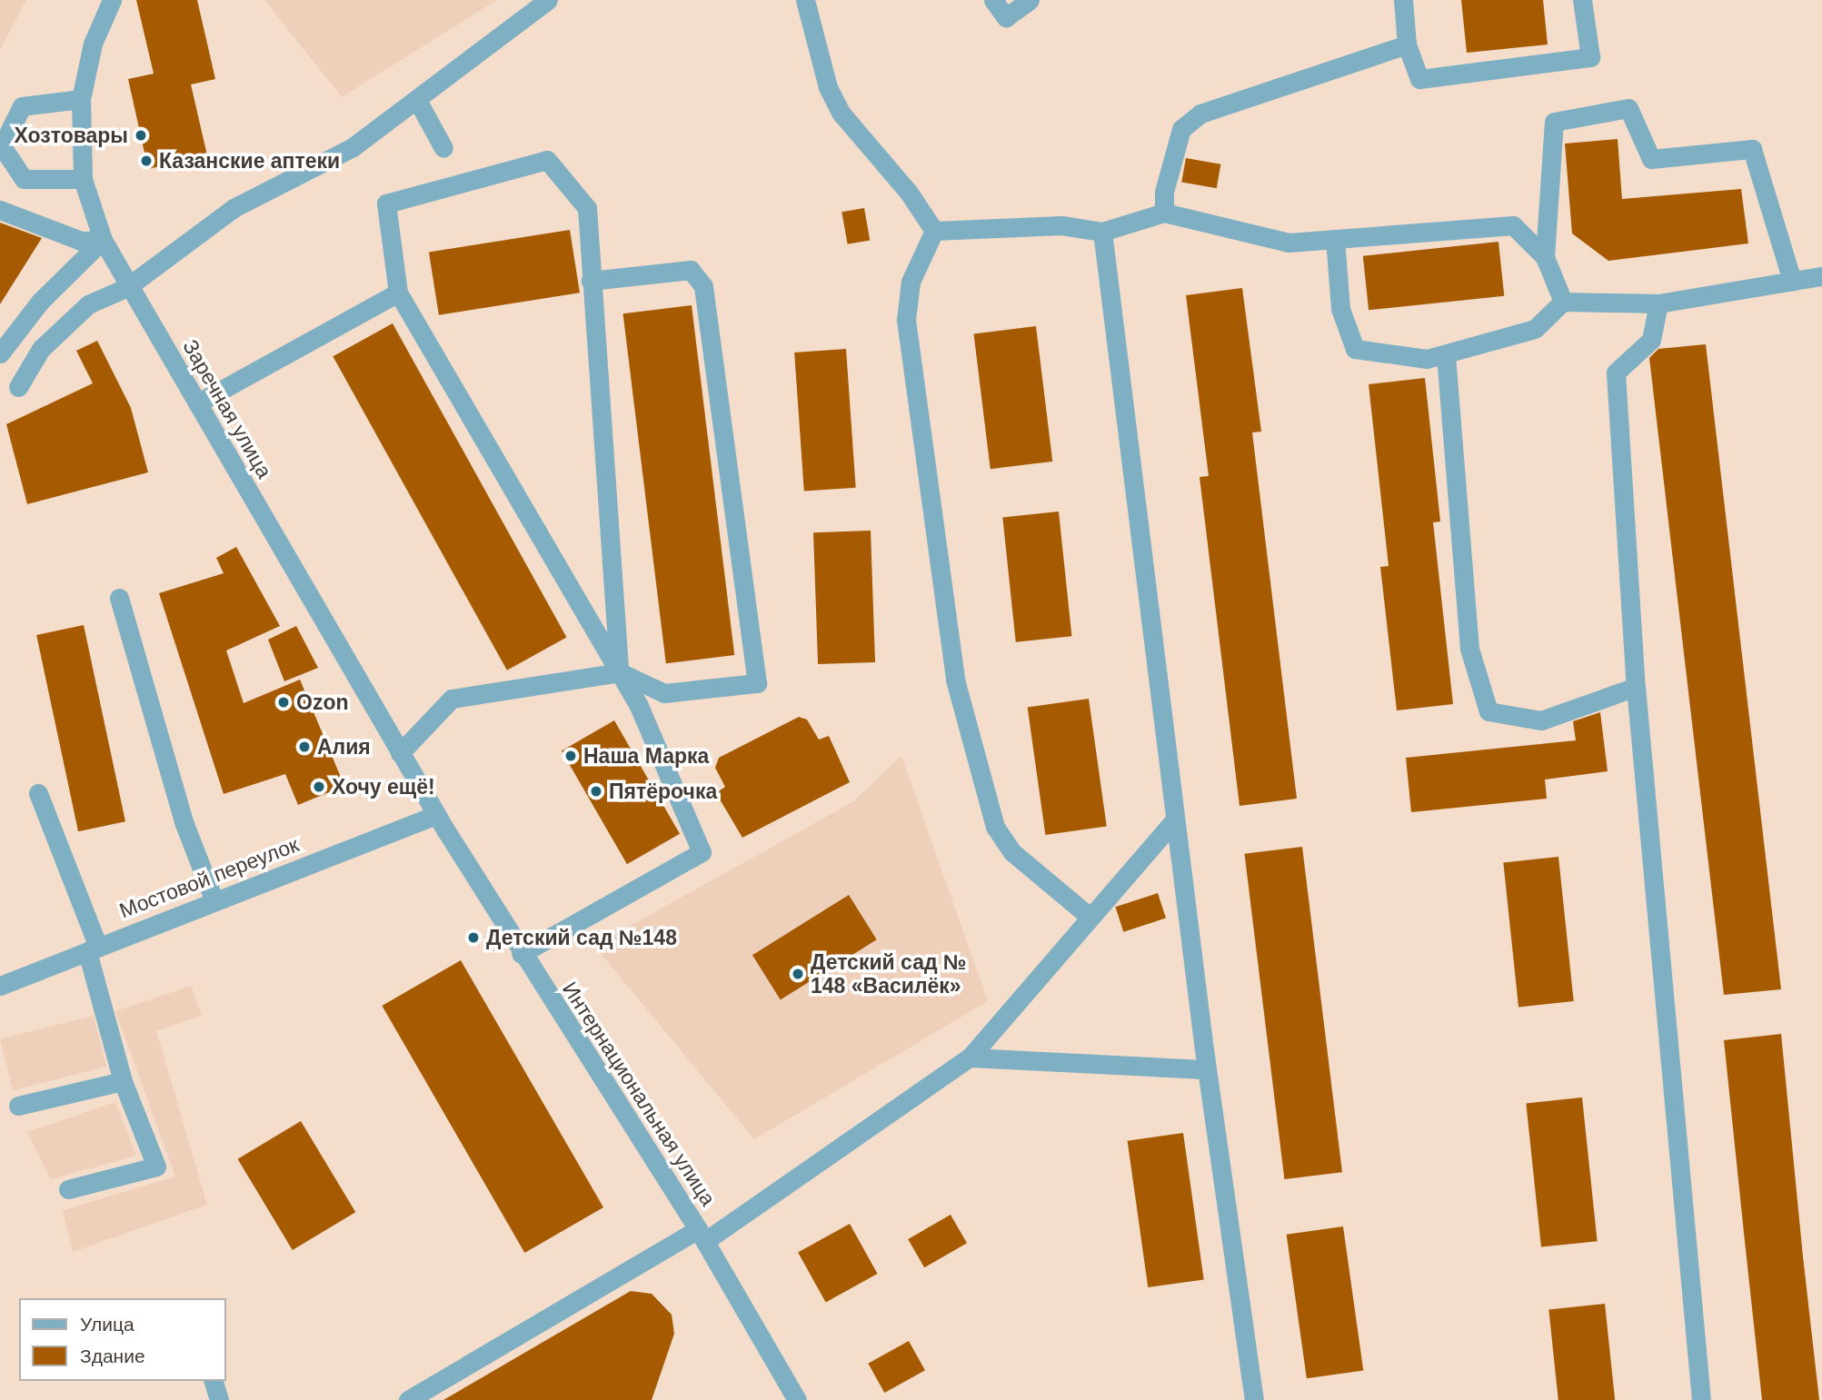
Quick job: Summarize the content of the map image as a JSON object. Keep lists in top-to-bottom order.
{
  "streets": {
    "street": ["Заречная улица", "Мостовой переулок", "Интернациональная улица"]
  },
  "crossings": [
    ["Заречная улица", "Мостовой переулок"],
    ["Заречная улица", "Интернациональная улица"],
    ["Мостовой переулок", "Интернациональная улица"]
  ],
  "places": [
    "Хозтовары",
    "Казанские аптеки",
    "Ozon",
    "Алия",
    "Наша Марка",
    "Хочу ещё!",
    "Пятёрочка",
    "Детский сад №148",
    "Детский сад № 148 «Василёк»"
  ],
  "legend": ["Улица", "Здание"]
}
